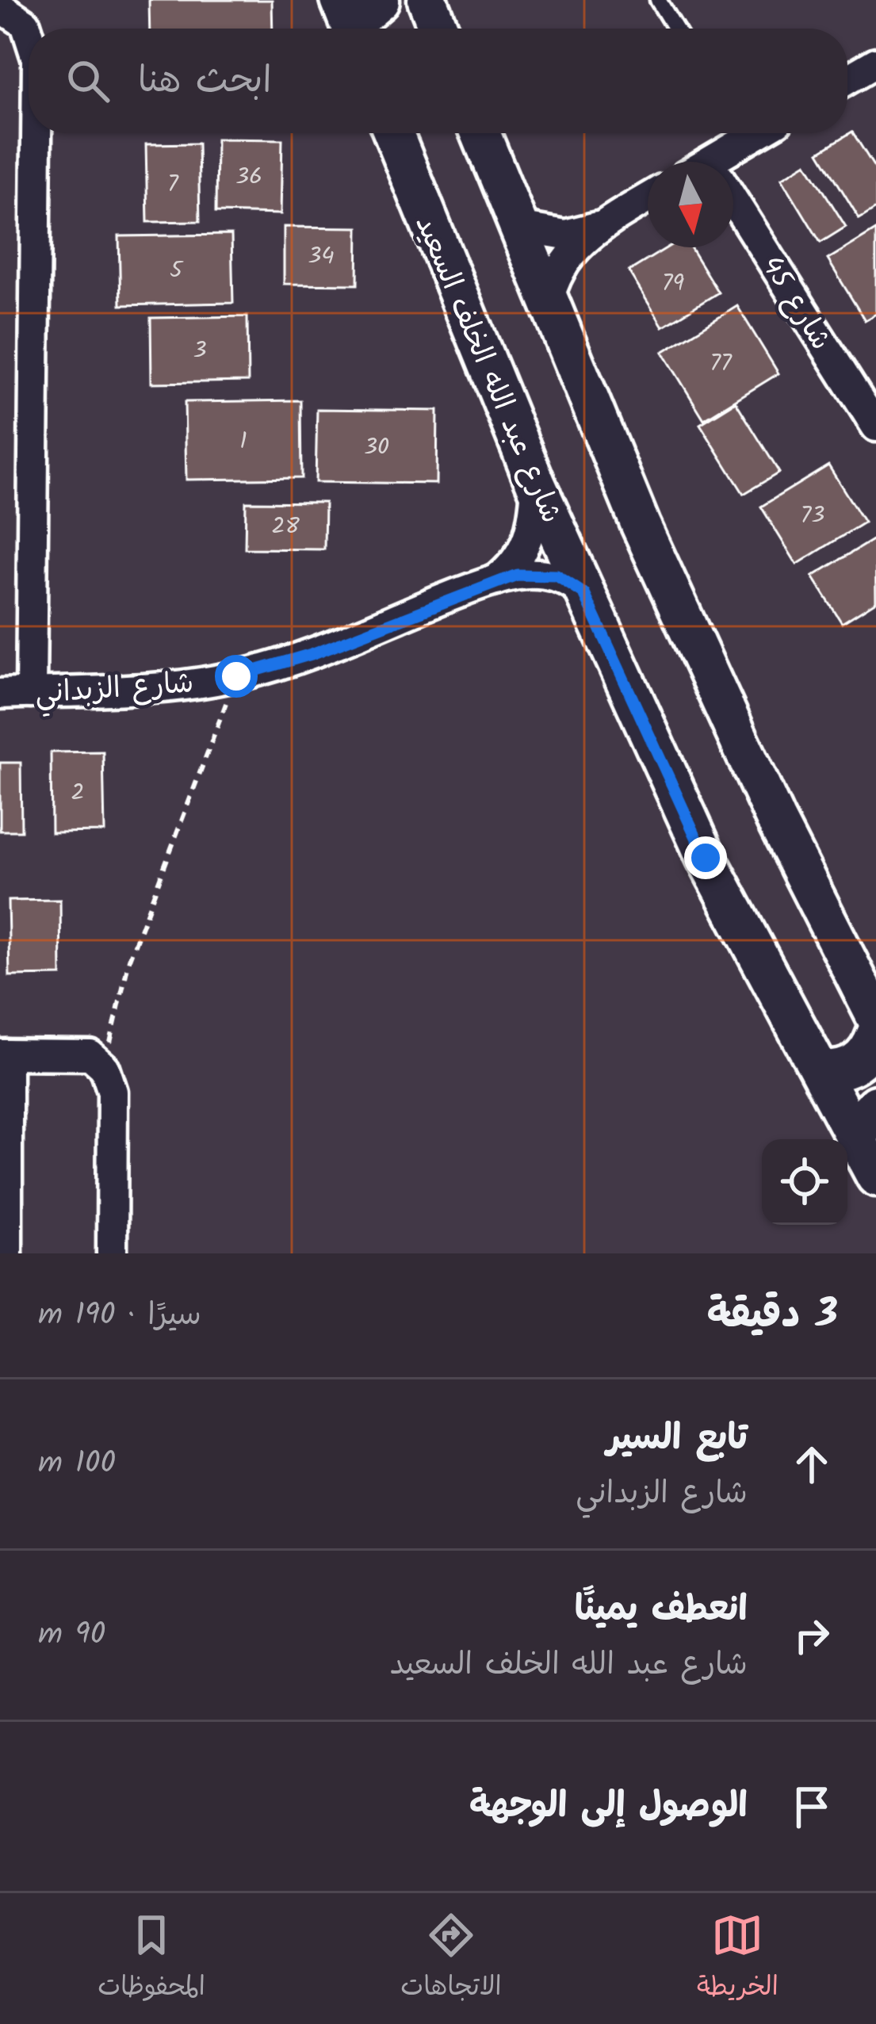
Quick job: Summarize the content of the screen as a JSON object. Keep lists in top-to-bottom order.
{
  "streets": {
    "main road": ["شارع عبد الله الخلف السعيد"],
    "street": ["شارع 45", "شارع الزبداني"]
  },
  "crossings": [
    ["شارع عبد الله الخلف السعيد", "شارع الزبداني"]
  ],
  "house_numbers": [
    "36",
    "7",
    "34",
    "5",
    "79",
    "3",
    "77",
    "1",
    "30",
    "73",
    "28",
    "2"
  ],
  "north": "bottom",
  "page": {
    "search": "ابحث هنا",
    "heading": ["3 دقيقة", "سيرًا · 190 m"],
    "list": [
      ["تابع السير", "شارع الزبداني", "100 m"],
      ["انعطف يمينًا", "شارع عبد الله الخلف السعيد", "90 m"],
      "الوصول إلى الوجهة"
    ],
    "nav": ["الخريطة", "الاتجاهات", "المحفوظات"]
  }
}
